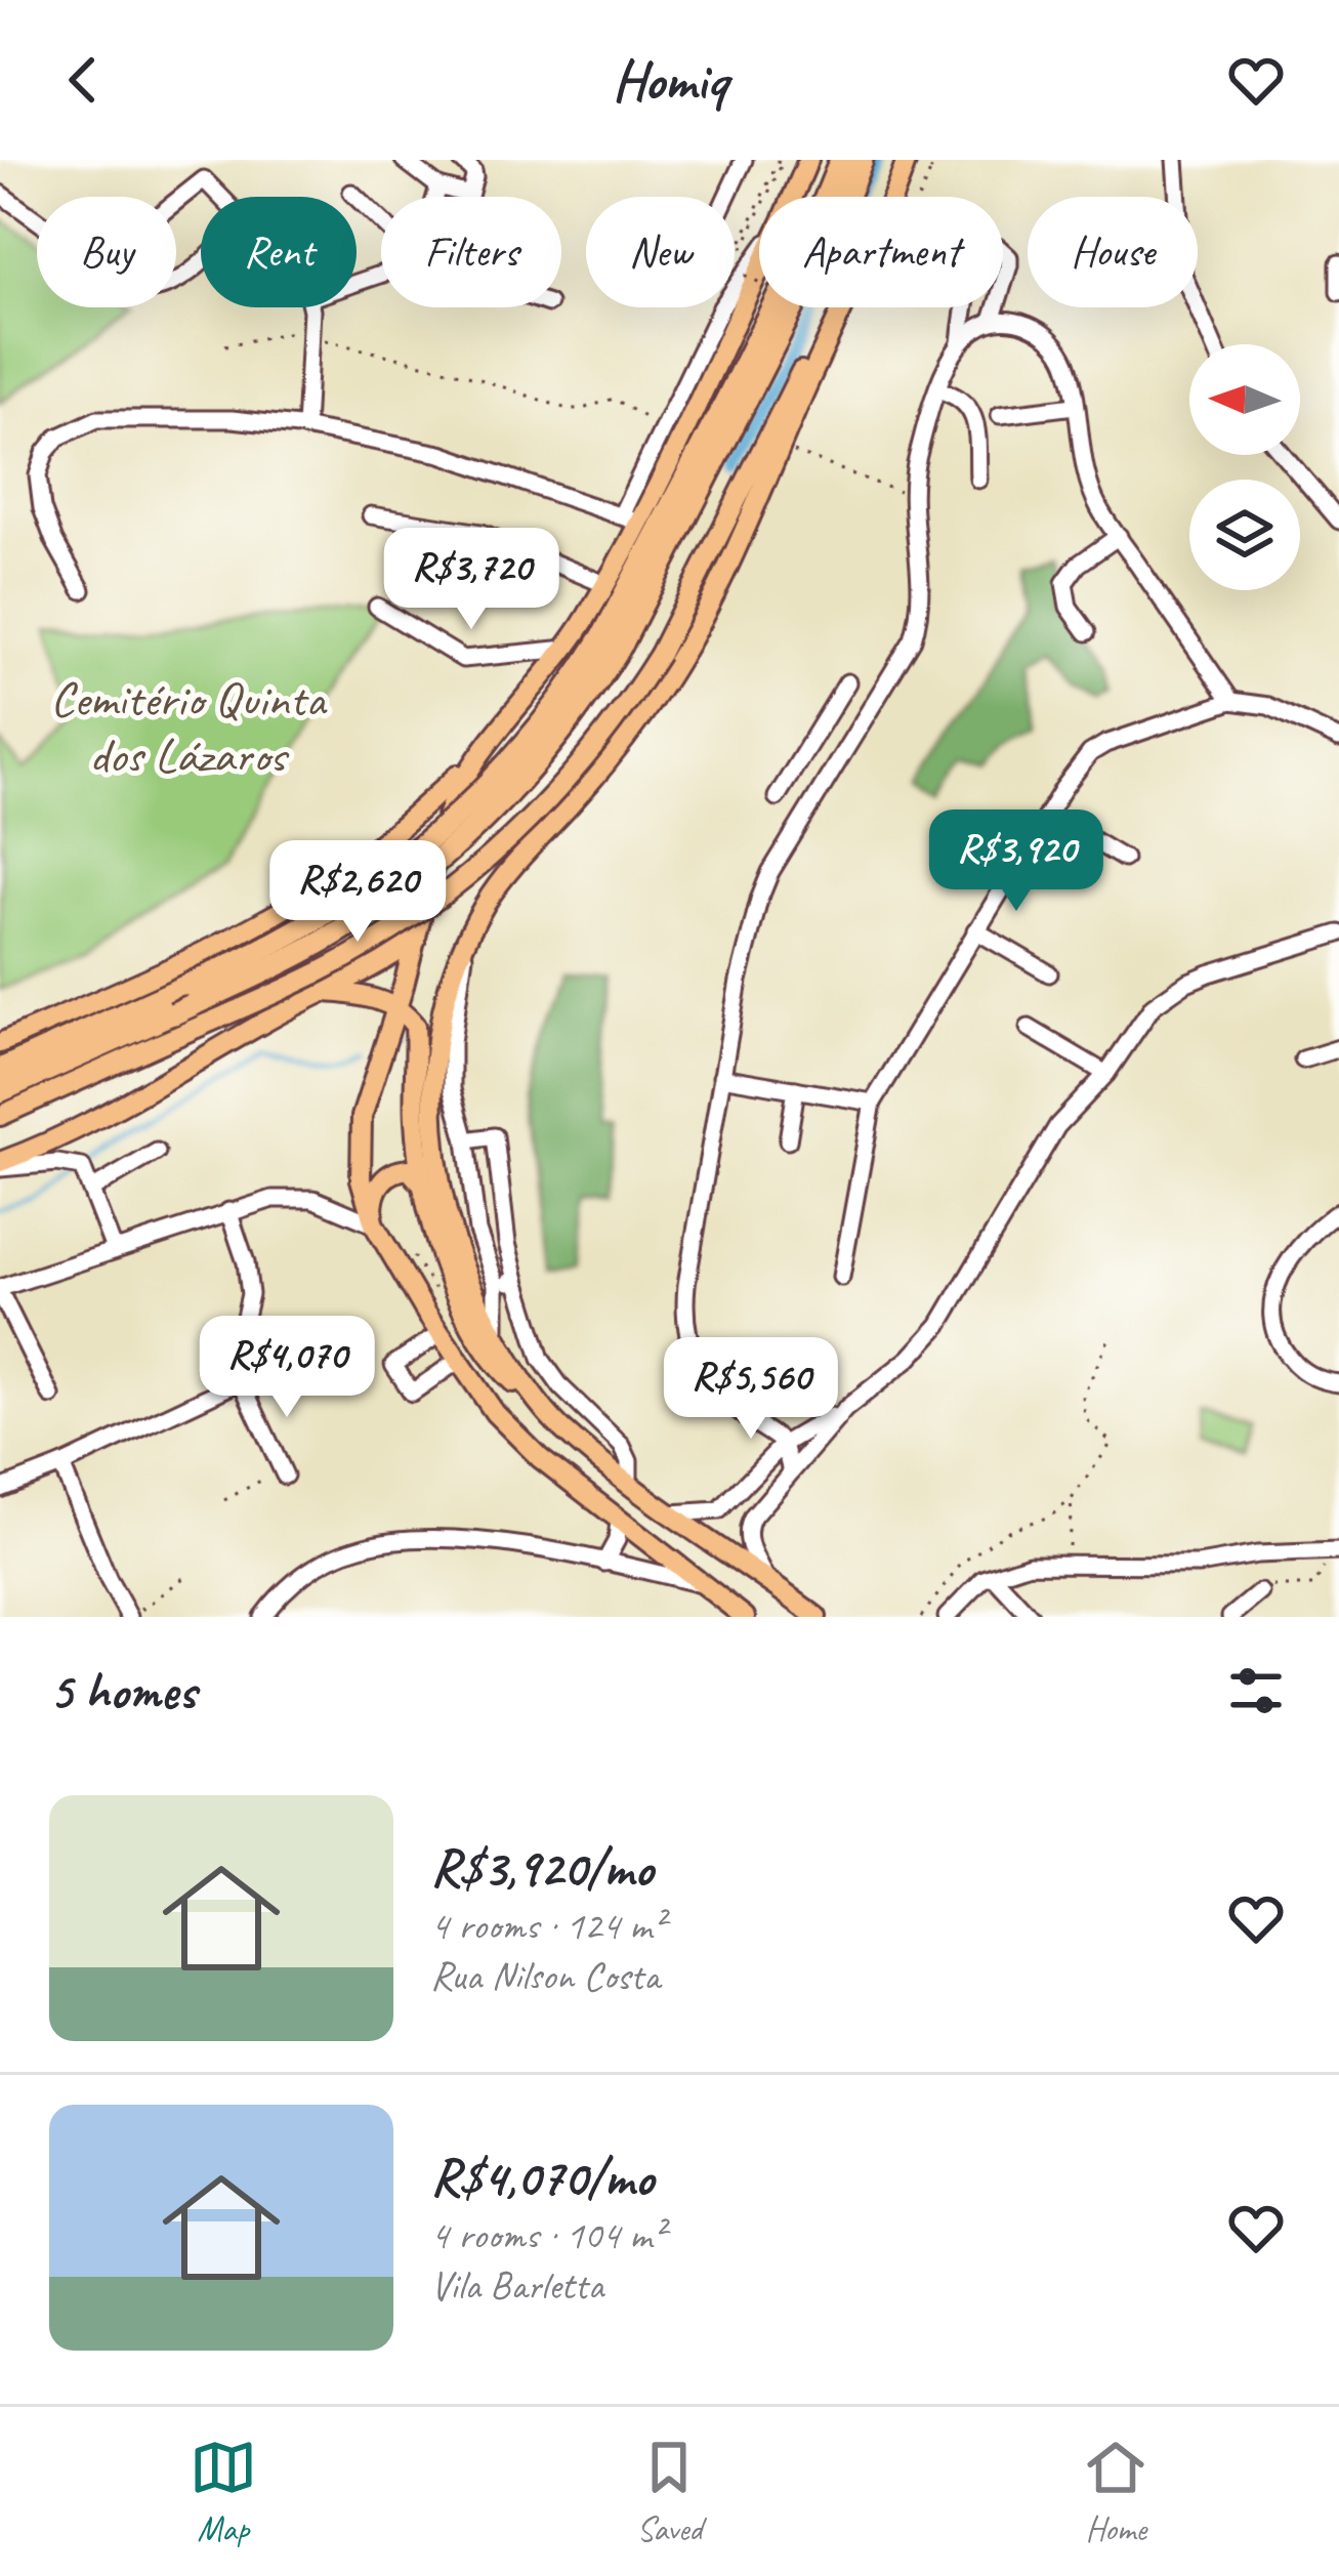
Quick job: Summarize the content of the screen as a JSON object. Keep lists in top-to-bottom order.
{
  "parks": ["Cemitério Quinta dos Lázaros"],
  "north": "left",
  "page": {
    "header": "Homiq",
    "chip": [
      "Buy",
      "Rent",
      "Filters",
      "New",
      "Apartment",
      "House"
    ],
    "price": [
      "R$3,720",
      "R$3,920",
      "R$2,620",
      "R$4,070",
      "R$5,560"
    ],
    "heading": "5 homes",
    "list": [
      {
        "name": "R$3,920/mo",
        "note": "4 rooms · 124 m² · Rua Nilson Costa"
      },
      {
        "name": "R$4,070/mo",
        "note": "4 rooms · 104 m² · Vila Barletta"
      }
    ],
    "tabs": ["Map", "Saved", "Home"]
  }
}
